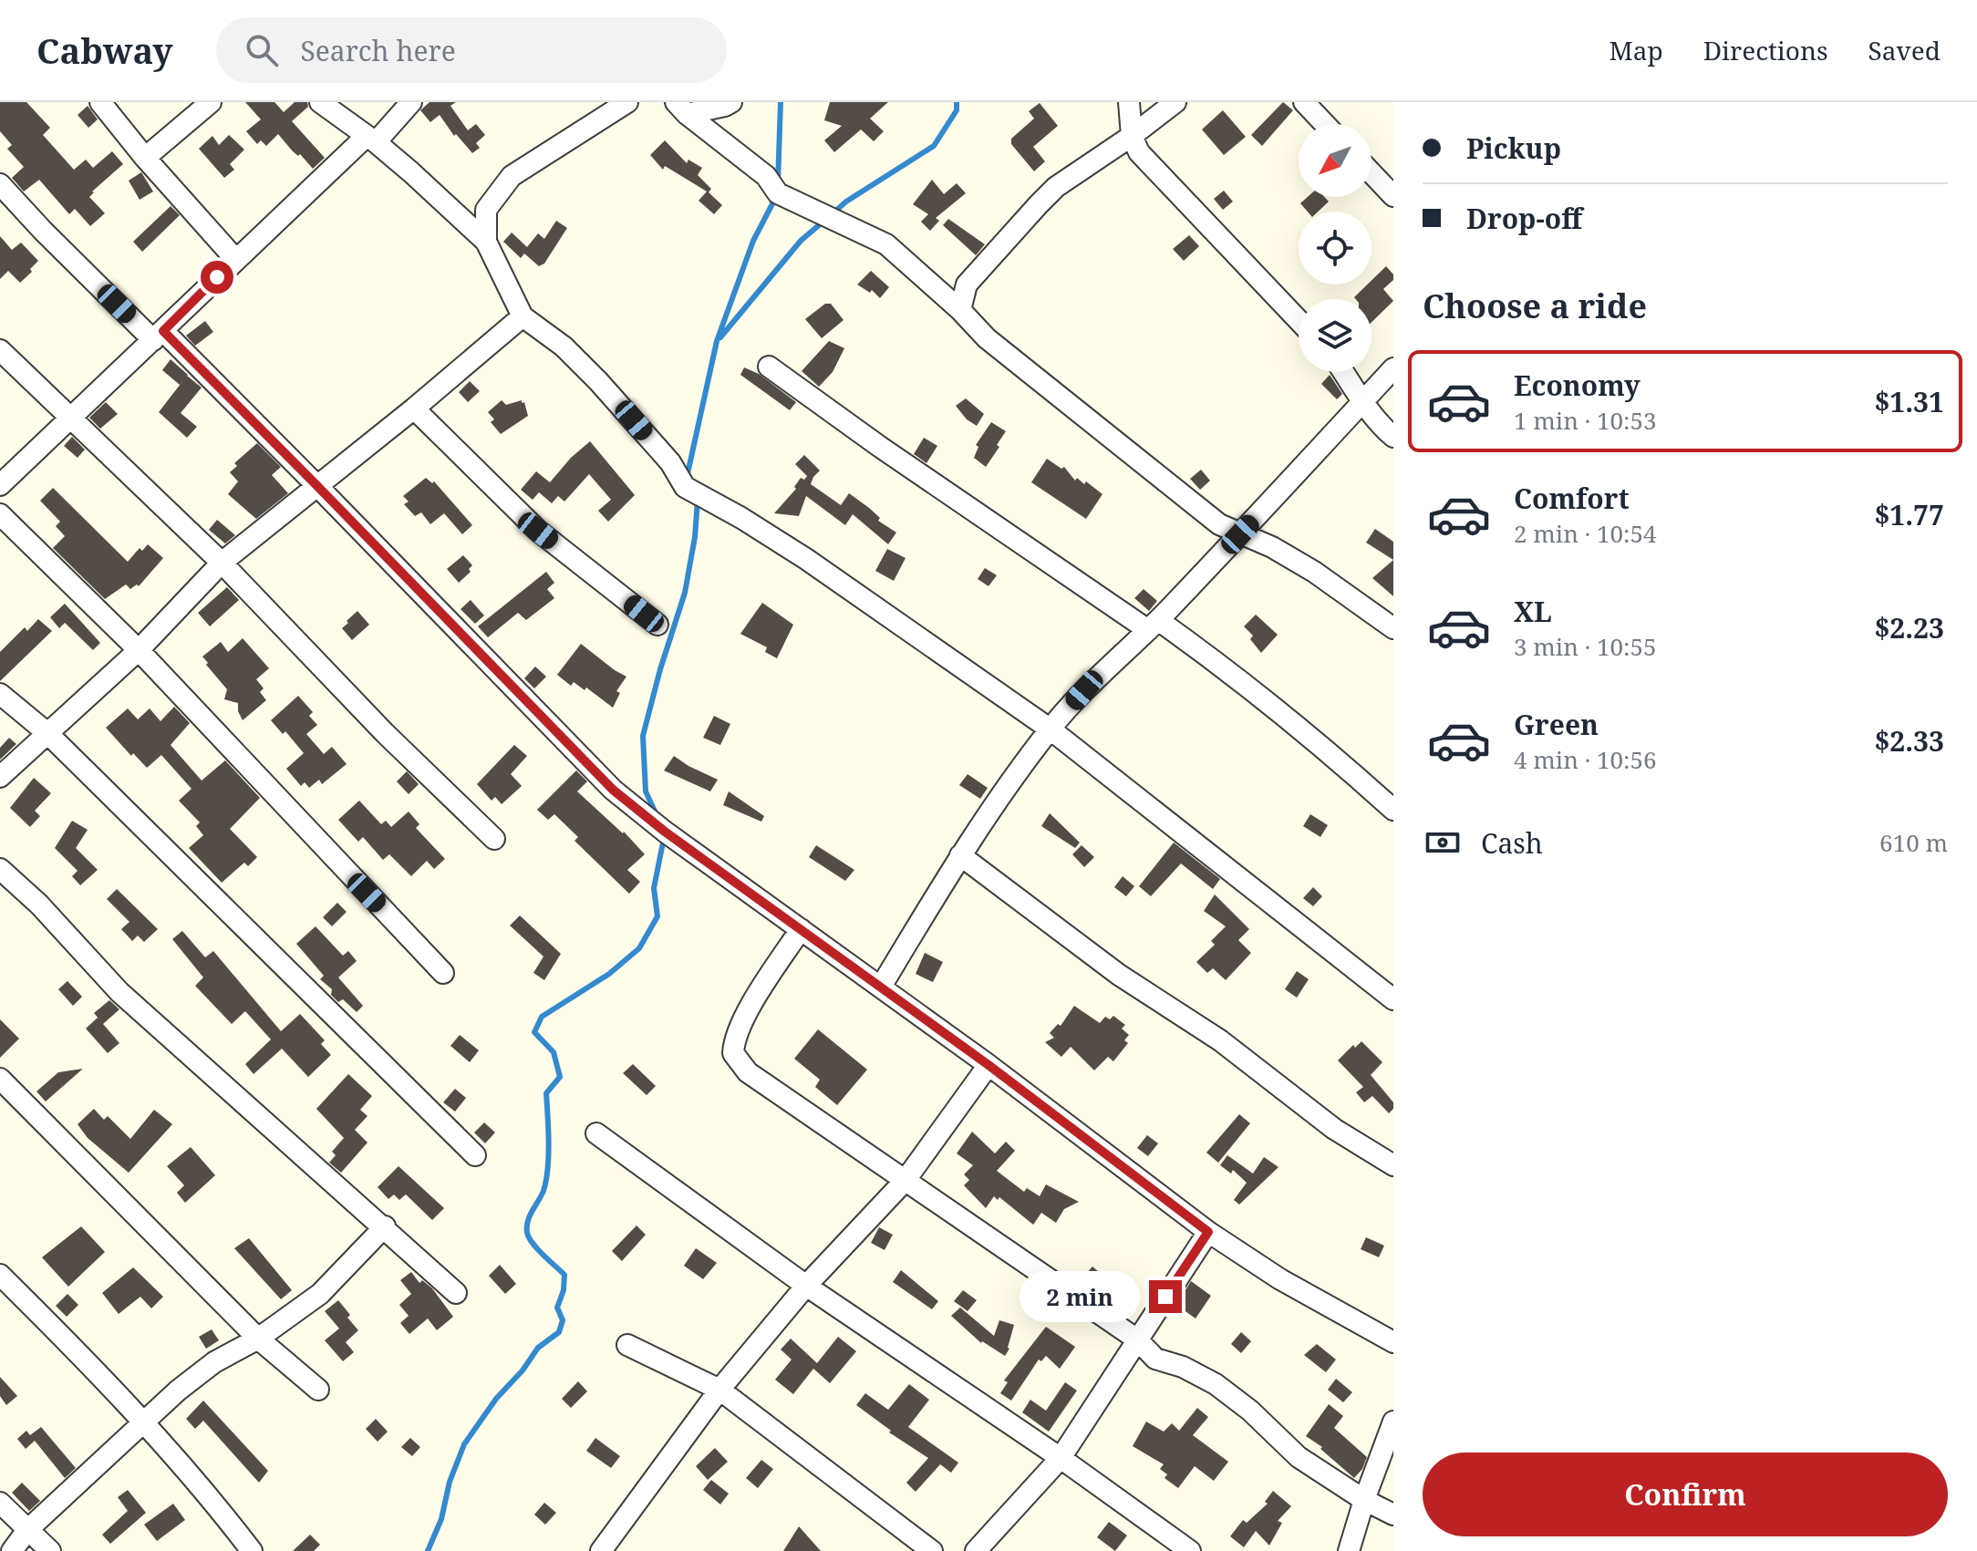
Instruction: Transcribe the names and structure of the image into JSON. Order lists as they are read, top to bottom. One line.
{"north":"bottom left","page":{"header":"Cabway","search":"Search here","nav":["Map","Directions","Saved"],"banner":["Pickup","Drop-off"],"heading":"Choose a ride","list":[{"name":"Economy","note":"1 min · 10:53","value":"$1.31"},{"name":"Comfort","note":"2 min · 10:54","value":"$1.77"},{"name":"XL","note":"3 min · 10:55","value":"$2.23"},{"name":"Green","note":"4 min · 10:56","value":"$2.33"}],"pay":["Cash","610 m"],"bubble":"2 min","buttons":"Confirm"}}
